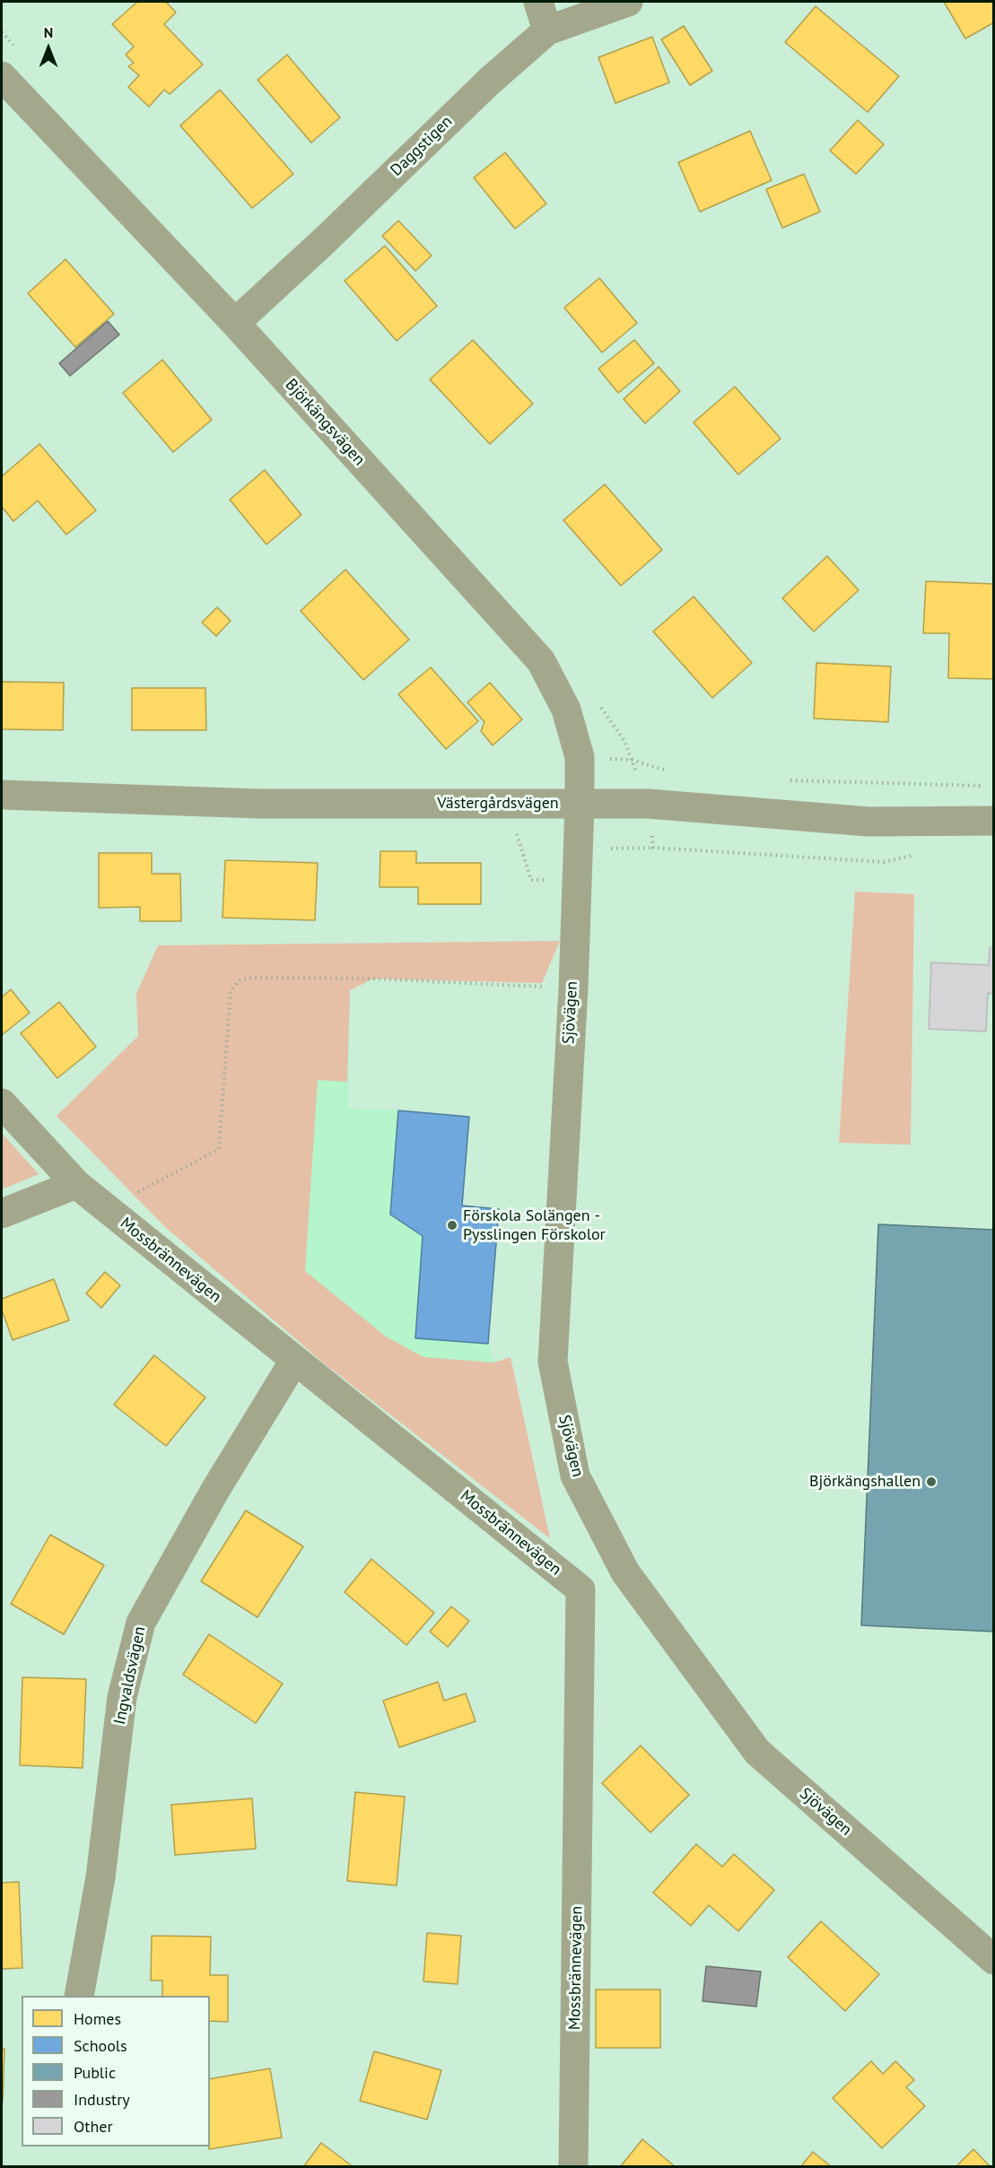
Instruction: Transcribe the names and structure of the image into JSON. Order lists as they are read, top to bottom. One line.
{"streets":{"street":["Daggstigen","Björkängsvägen","Västergårdsvägen","Sjövägen","Mossbrännevägen","Ingvaldsvägen"]},"crossings":[["Daggstigen","Björkängsvägen"],["Björkängsvägen","Västergårdsvägen"],["Björkängsvägen","Sjövägen"],["Västergårdsvägen","Sjövägen"],["Mossbrännevägen","Ingvaldsvägen"]],"places":["Förskola Solängen - Pysslingen Förskolor","Björkängshallen"],"legend":["Homes","Schools","Public","Industry","Other"],"north":"top"}
